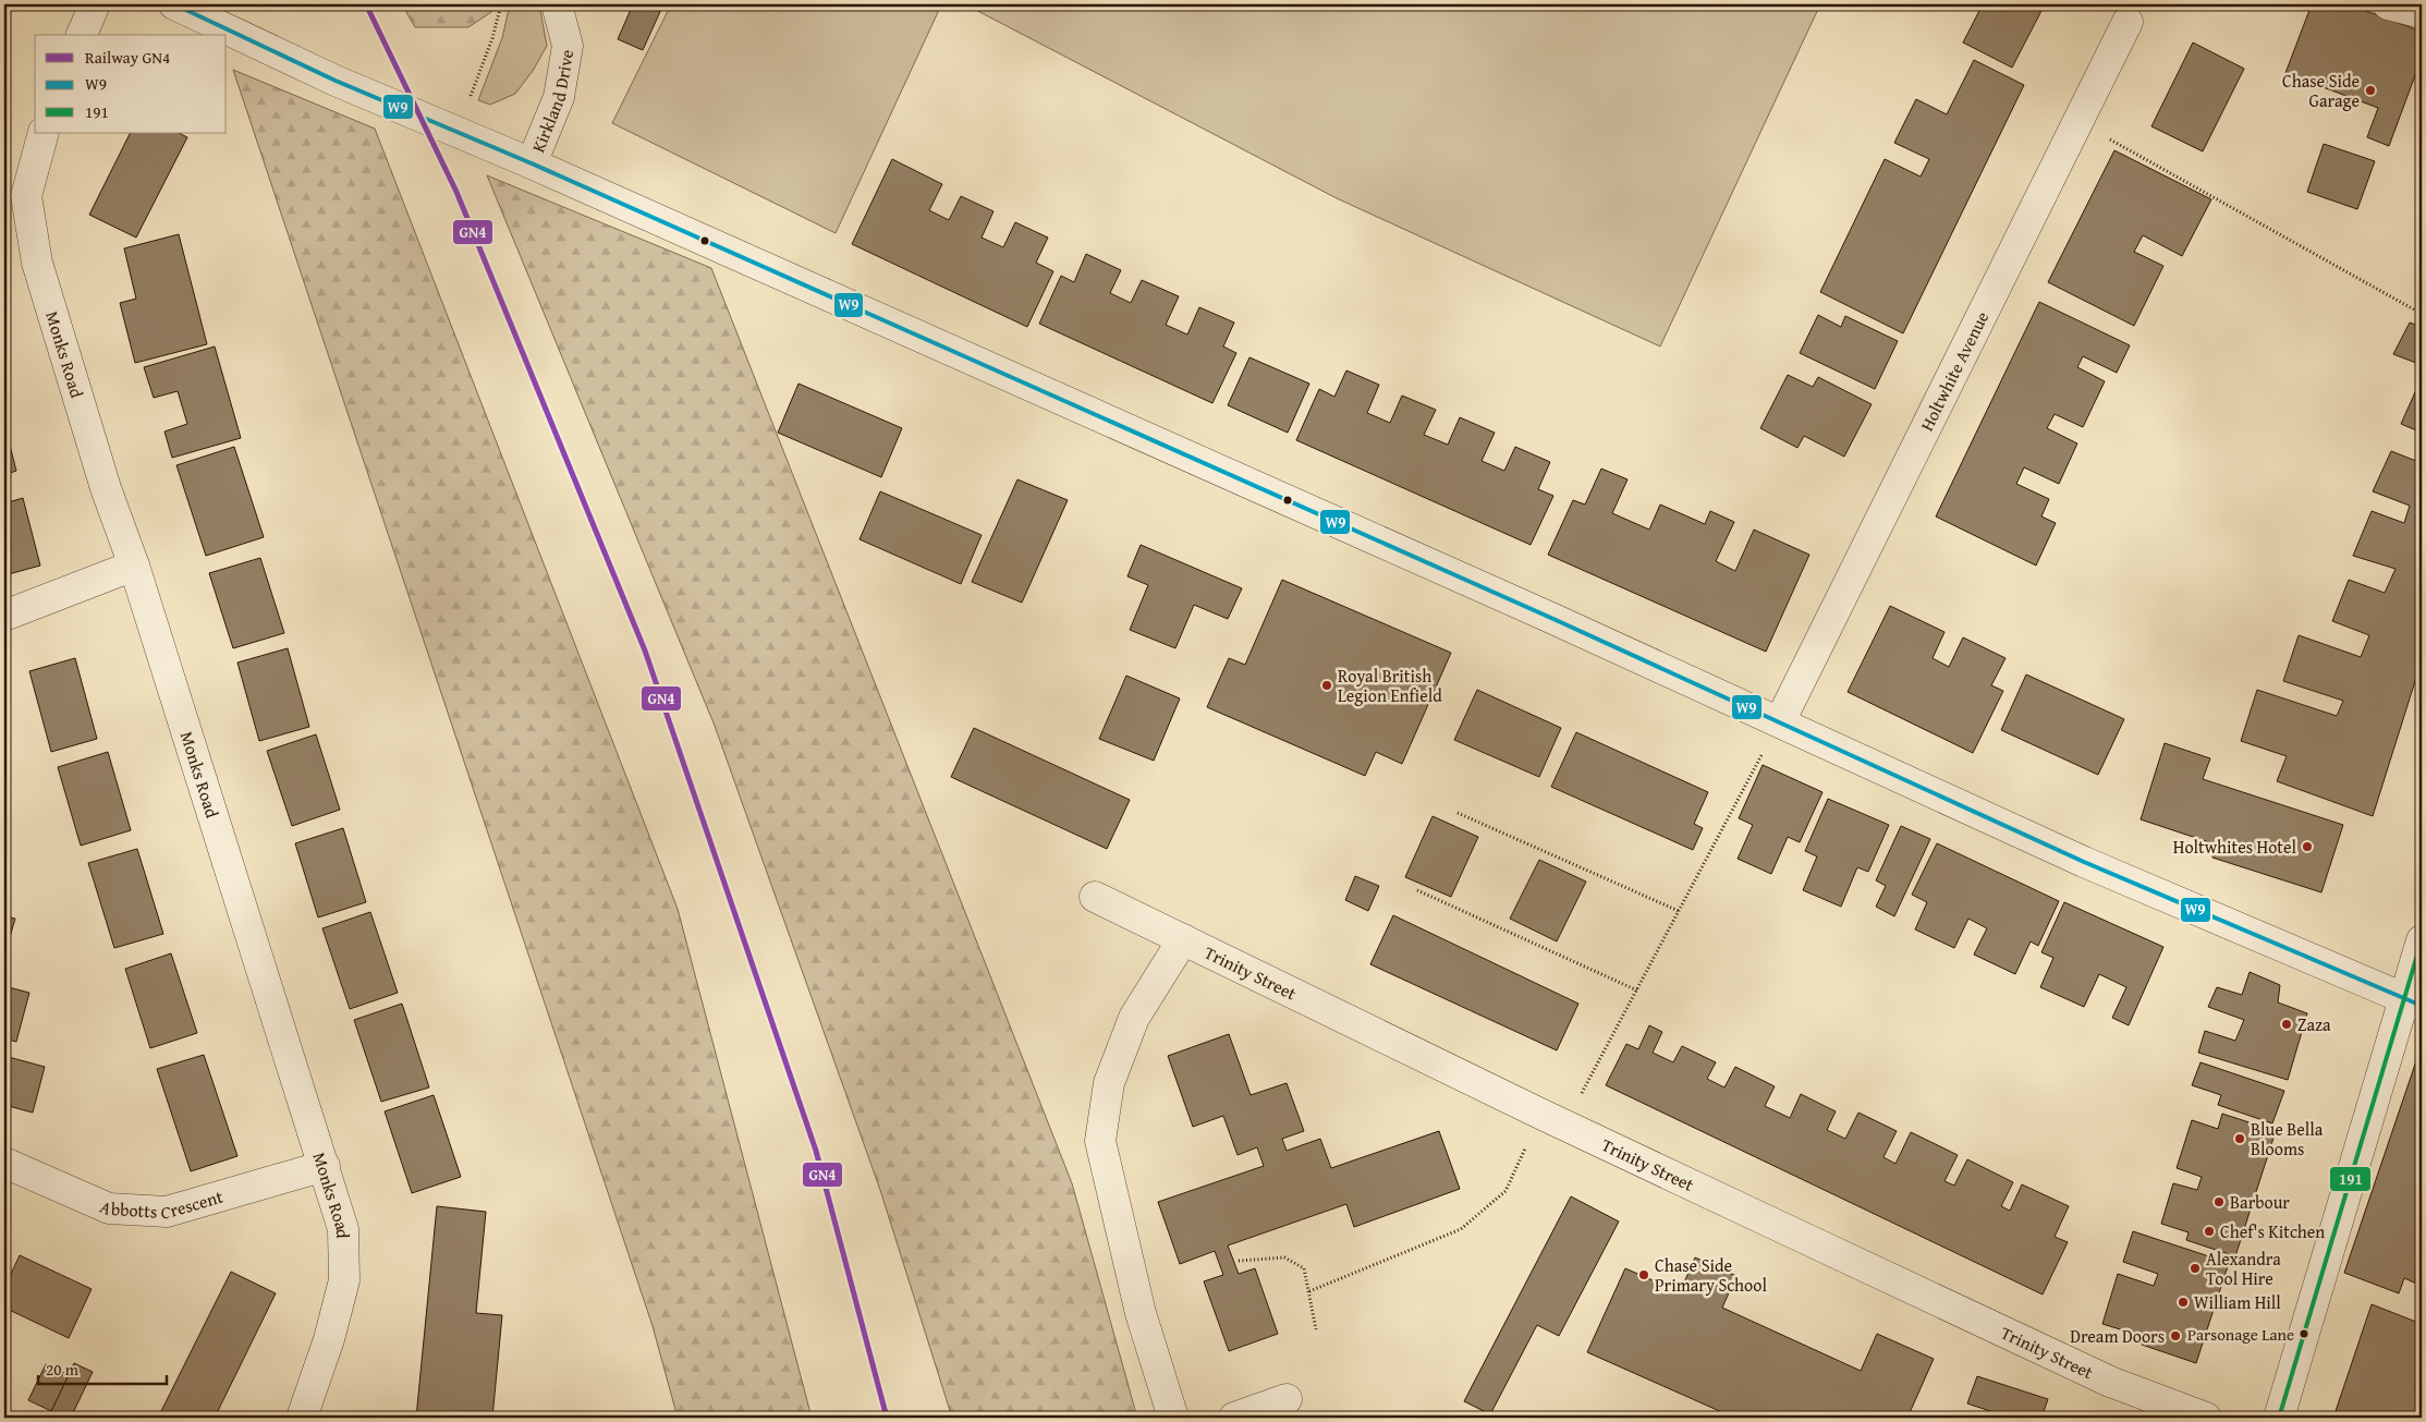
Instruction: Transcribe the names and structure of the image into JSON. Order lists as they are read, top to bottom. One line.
{"streets":{"street":["Kirkland Drive","Monks Road","Holtwhite Avenue","Trinity Street","Abbotts Crescent"]},"crossings":[["Monks Road","Abbotts Crescent"]],"places":["Chase Side Garage","Royal British Legion Enfield","Holtwhites Hotel","Zaza","Blue Bella Blooms","Barbour","Chef's Kitchen","Alexandra Tool Hire","Chase Side Primary School","William Hill","Parsonage Lane","Dream Doors"],"lines":["rail line GN4","transit line W9","transit line 191"],"legend":["Railway GN4","W9","191"],"scale_bar":"20 m"}
